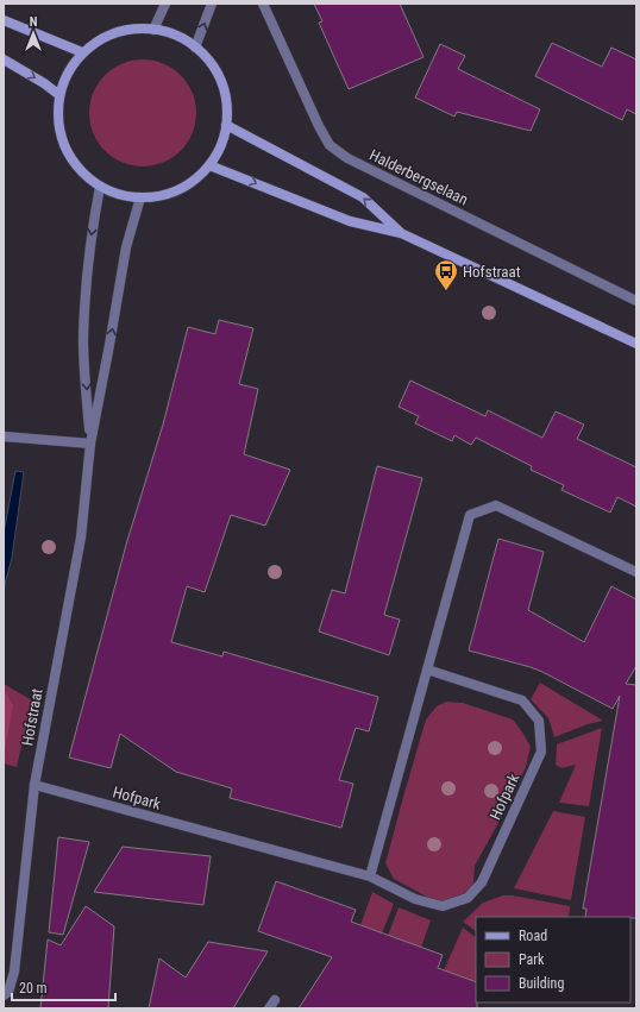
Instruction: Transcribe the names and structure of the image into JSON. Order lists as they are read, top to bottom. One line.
{"streets":{"street":["Halderbergselaan","Hofstraat","Hofpark"]},"crossings":[["Hofstraat","Hofpark"]],"places":{"bus stop":["Hofstraat"]},"legend":["Road","Park","Building"],"scale_bar":"20 m","north":"top"}
